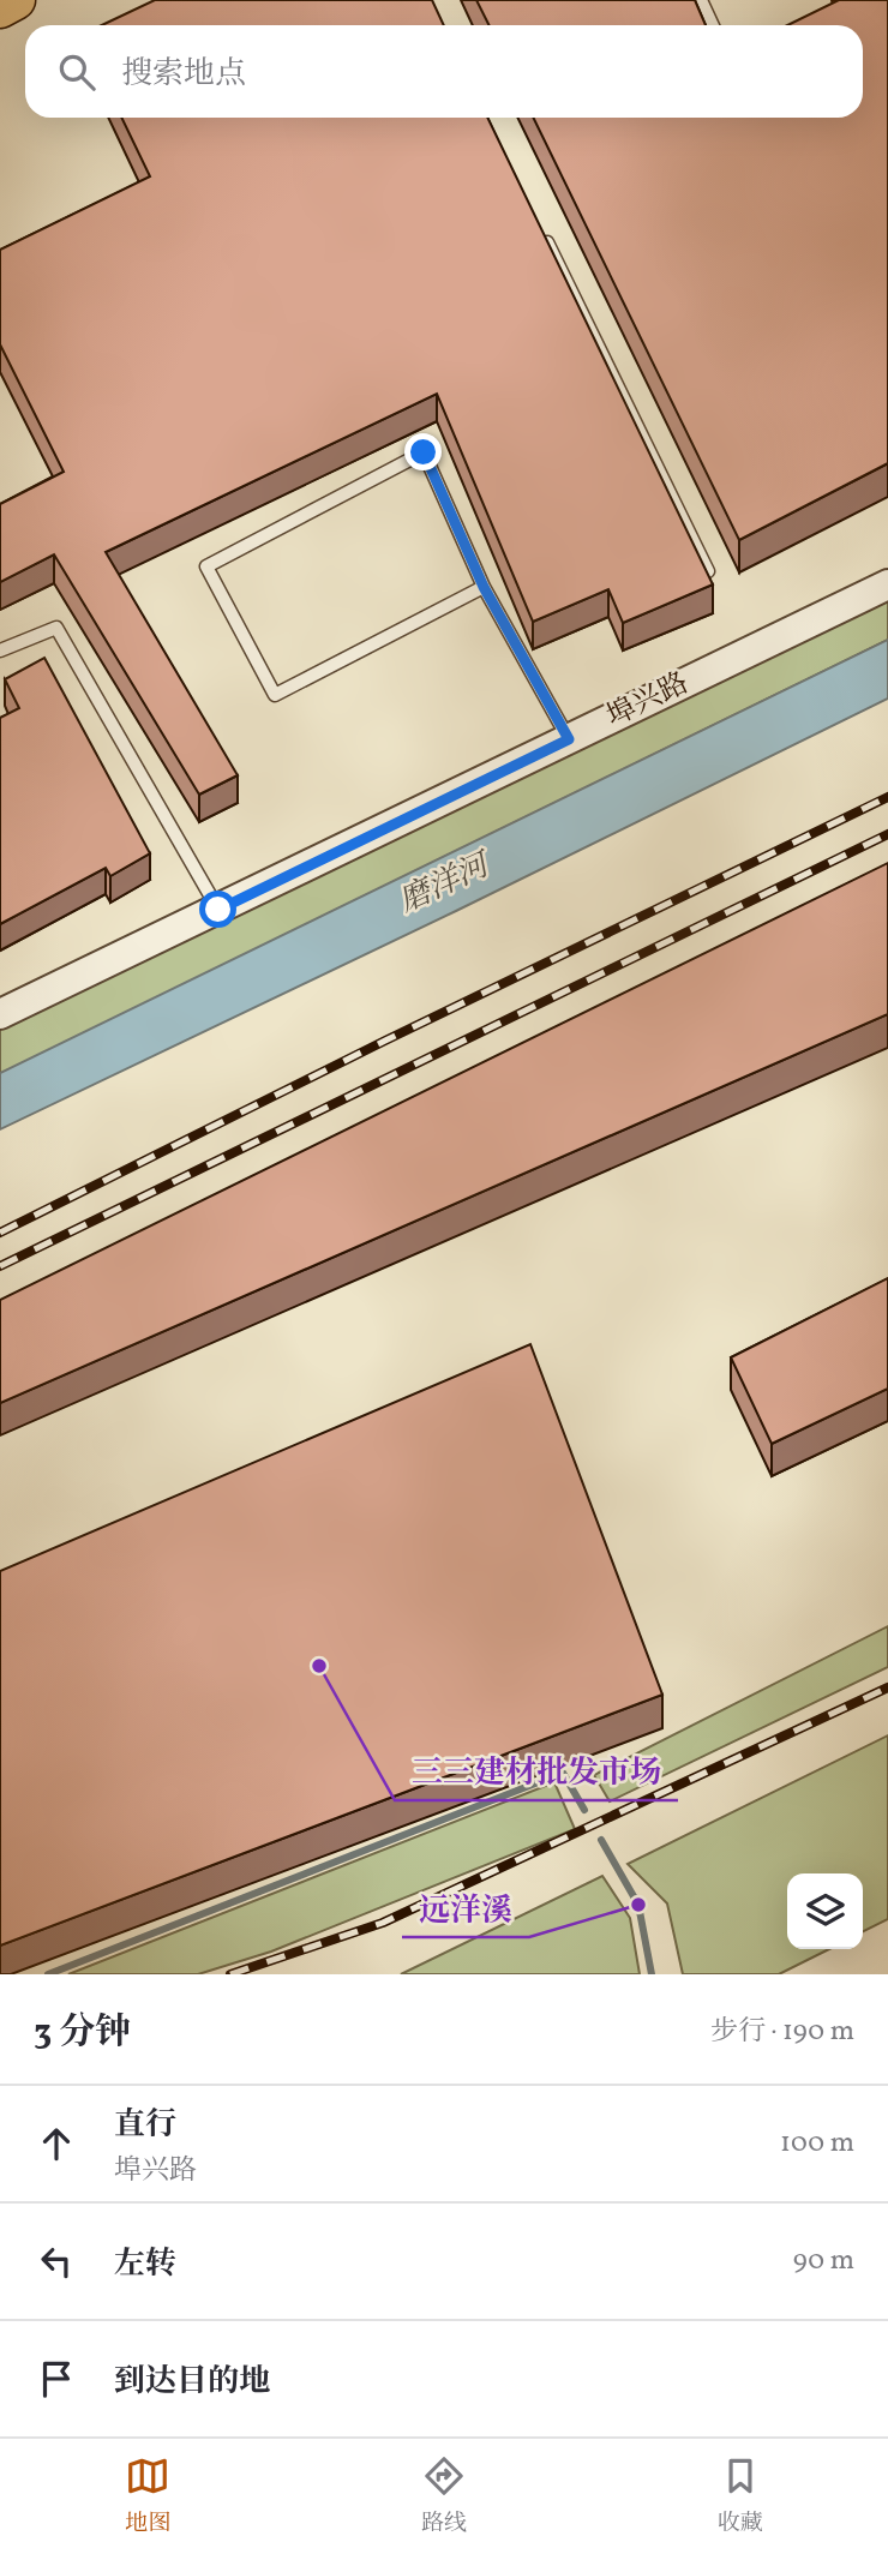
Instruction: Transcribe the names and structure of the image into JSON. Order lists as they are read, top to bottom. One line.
{"streets":{"street":["埠兴路"]},"water":["磨洋河"],"places":["三三建材批发市场","远洋溪"],"page":{"search":"搜索地点","heading":["3 分钟","步行 · 190 m"],"list":[["直行","埠兴路","100 m"],["左转","90 m"],"到达目的地"],"nav":["地图","路线","收藏"]}}
